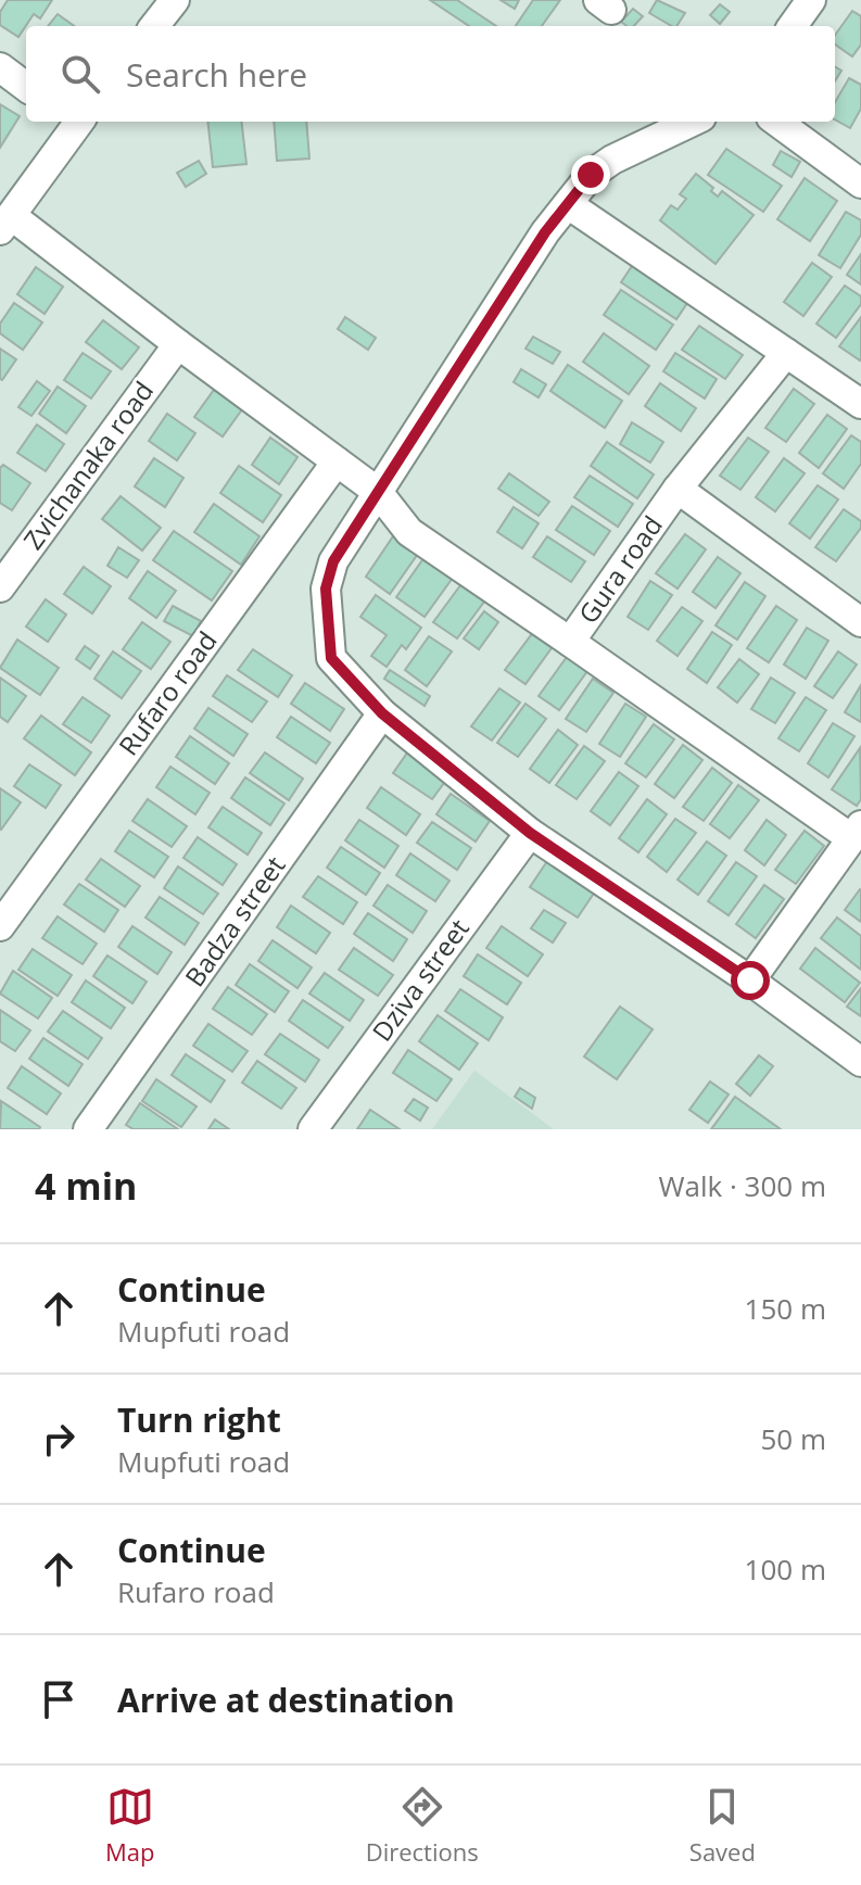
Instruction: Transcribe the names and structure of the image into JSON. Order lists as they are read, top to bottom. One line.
{"streets":{"street":["Zvichanaka road","Gura road","Rufaro road","Badza street","Dziva street"]},"page":{"search":"Search here","heading":["4 min","Walk · 300 m"],"list":[["Continue","Mupfuti road","150 m"],["Turn right","Mupfuti road","50 m"],["Continue","Rufaro road","100 m"],"Arrive at destination"],"nav":["Map","Directions","Saved"]}}
